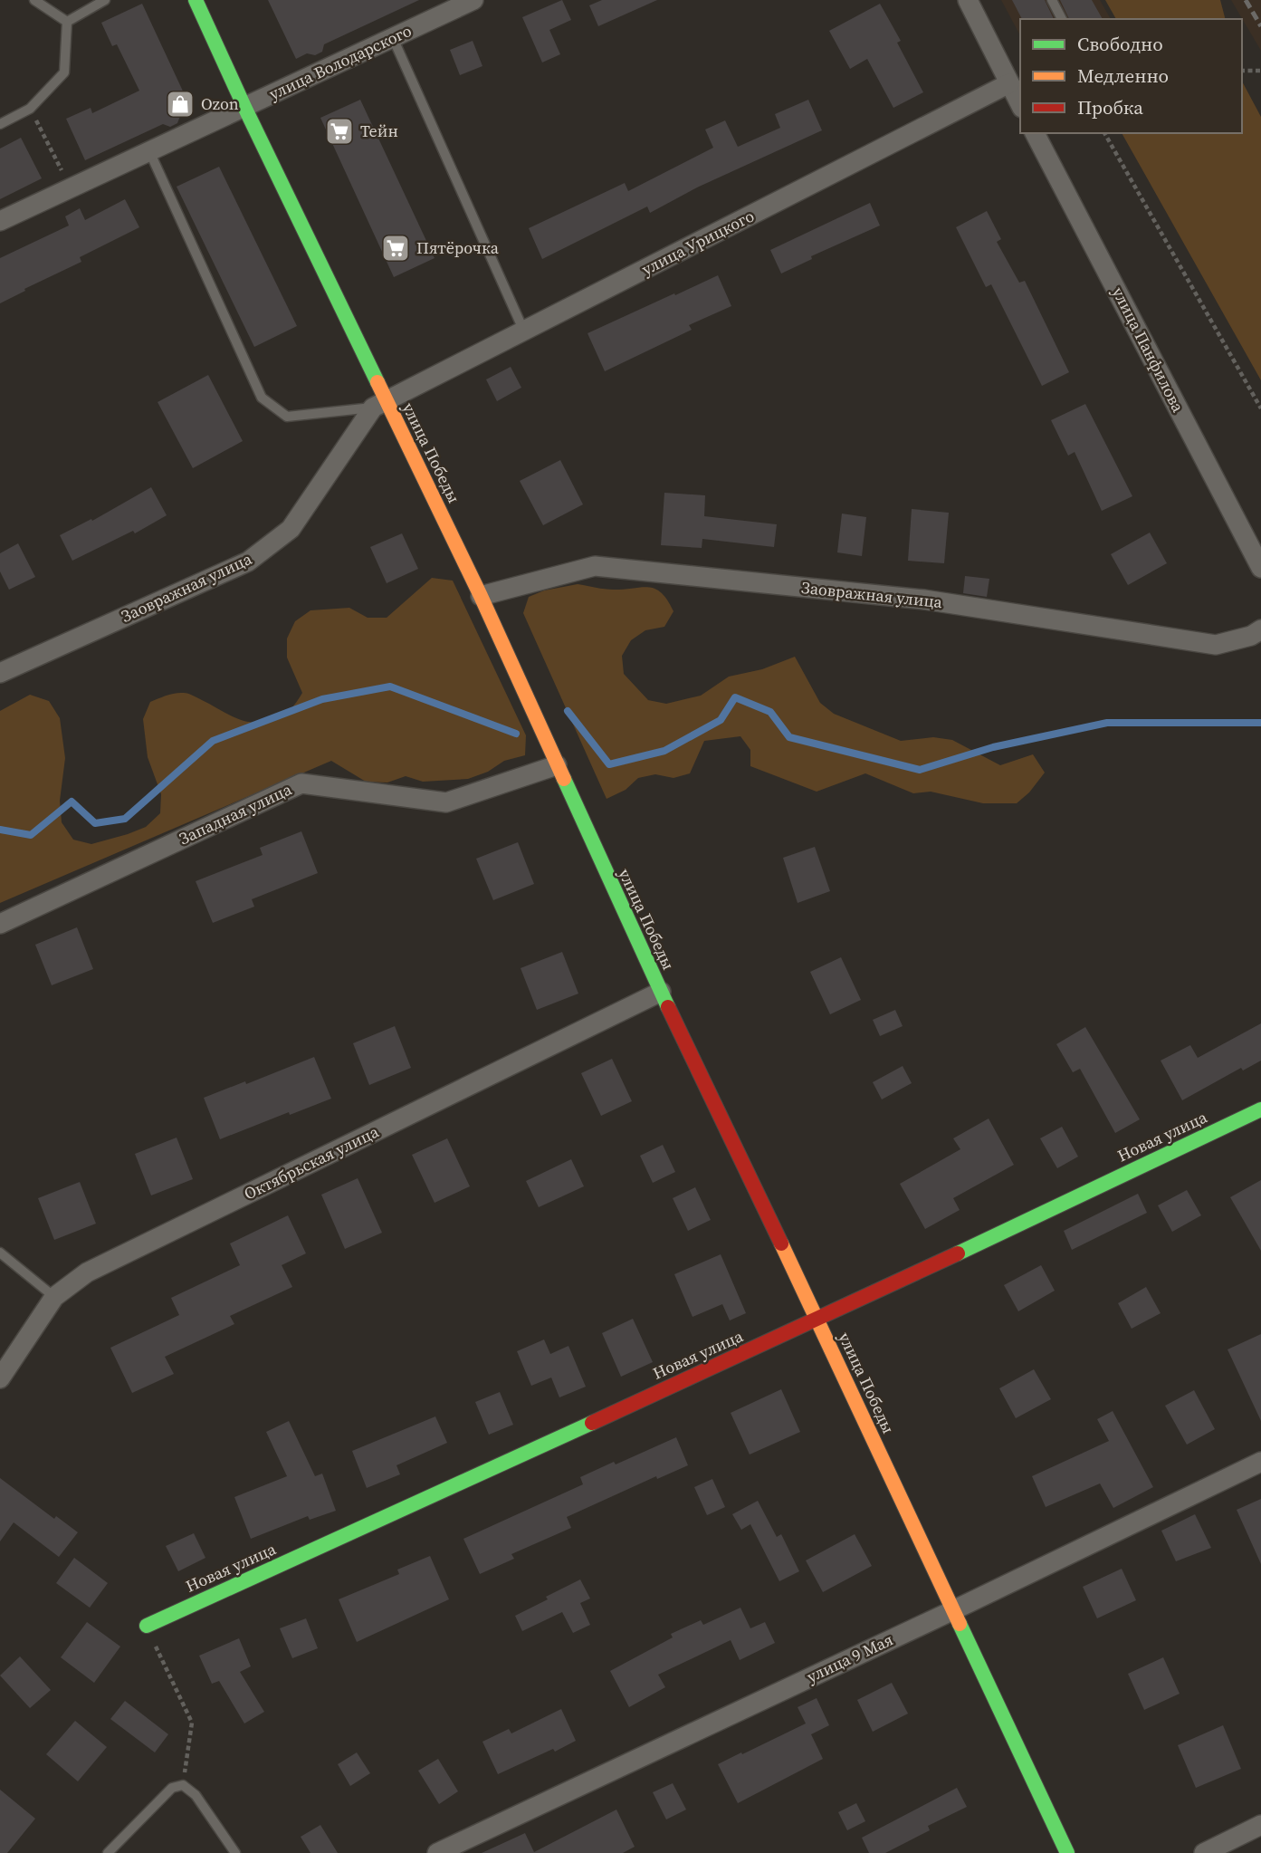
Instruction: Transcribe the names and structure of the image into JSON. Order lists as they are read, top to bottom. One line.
{"streets":{"street":["улица Володарского","улица Урицкого","улица Панфилова","улица Победы","Заовражная улица","Западная улица","Новая улица","Октябрьская улица","улица 9 Мая"]},"crossings":[["улица Володарского","улица Победы"],["улица Урицкого","улица Победы"],["улица Урицкого","Заовражная улица"],["улица Победы","Заовражная улица"],["улица Победы","Западная улица"],["улица Победы","Новая улица"],["улица Победы","Октябрьская улица"],["улица Победы","улица 9 Мая"]],"places":{"shop":["Ozon"],"supermarket":["Тейн","Пятёрочка"]},"legend":["Свободно","Медленно","Пробка"]}
